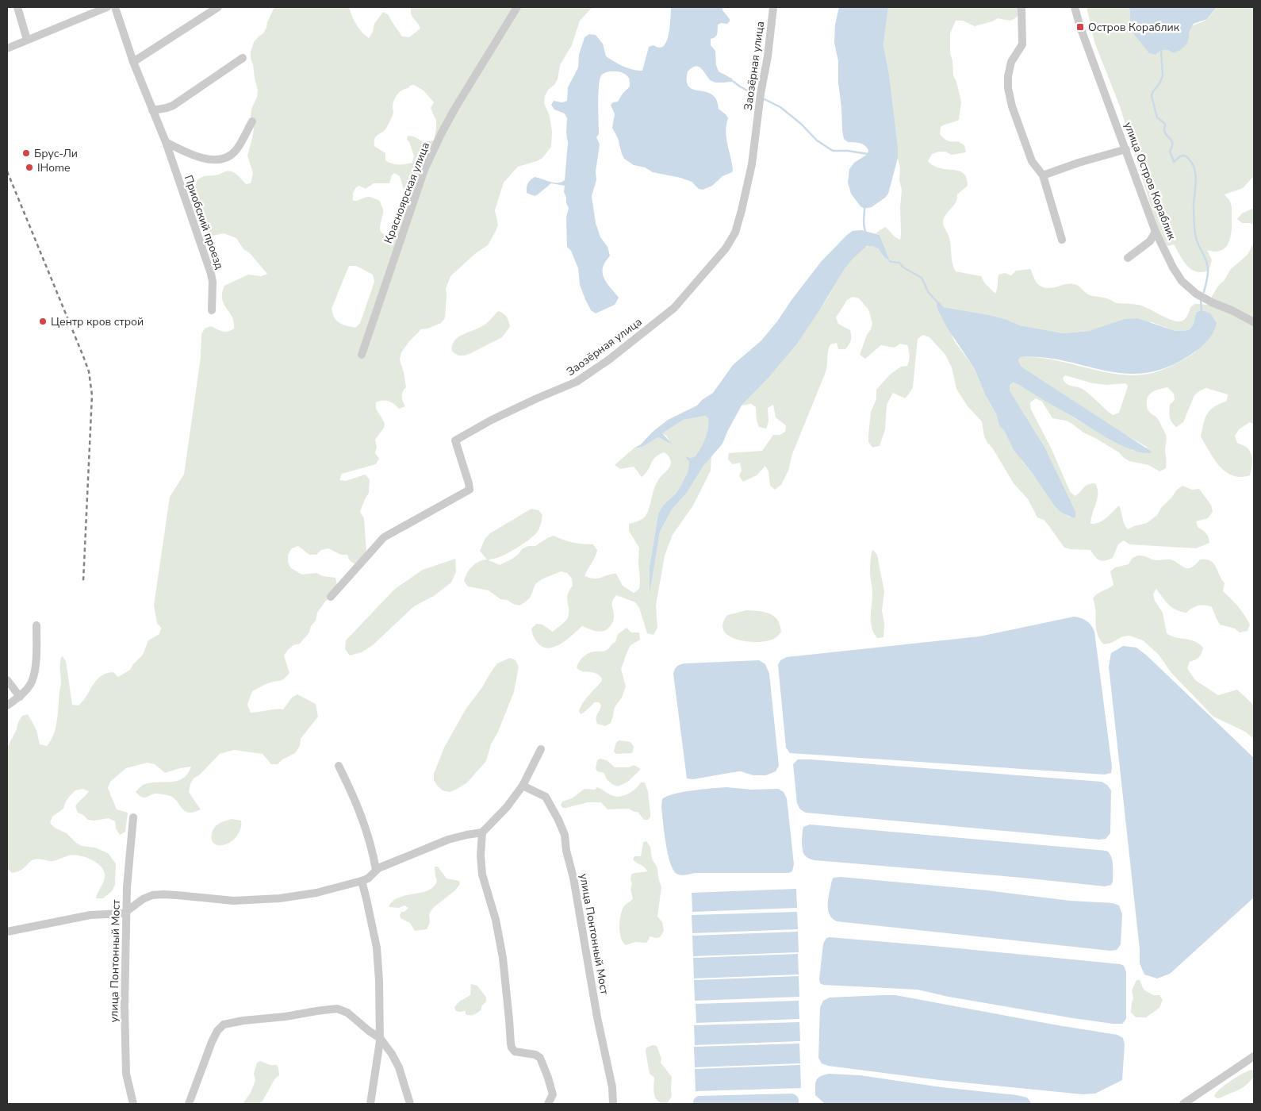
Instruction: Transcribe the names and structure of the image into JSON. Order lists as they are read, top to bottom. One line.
{"streets":{"street":["Заозёрная улица","улица Остров Кораблик","Красноярская улица","Приобский проезд","улица Понтонный Мост"]},"places":{"transit":["Остров Кораблик"],"other":["Брус-Ли","IHome","Центр кров строй"]}}
